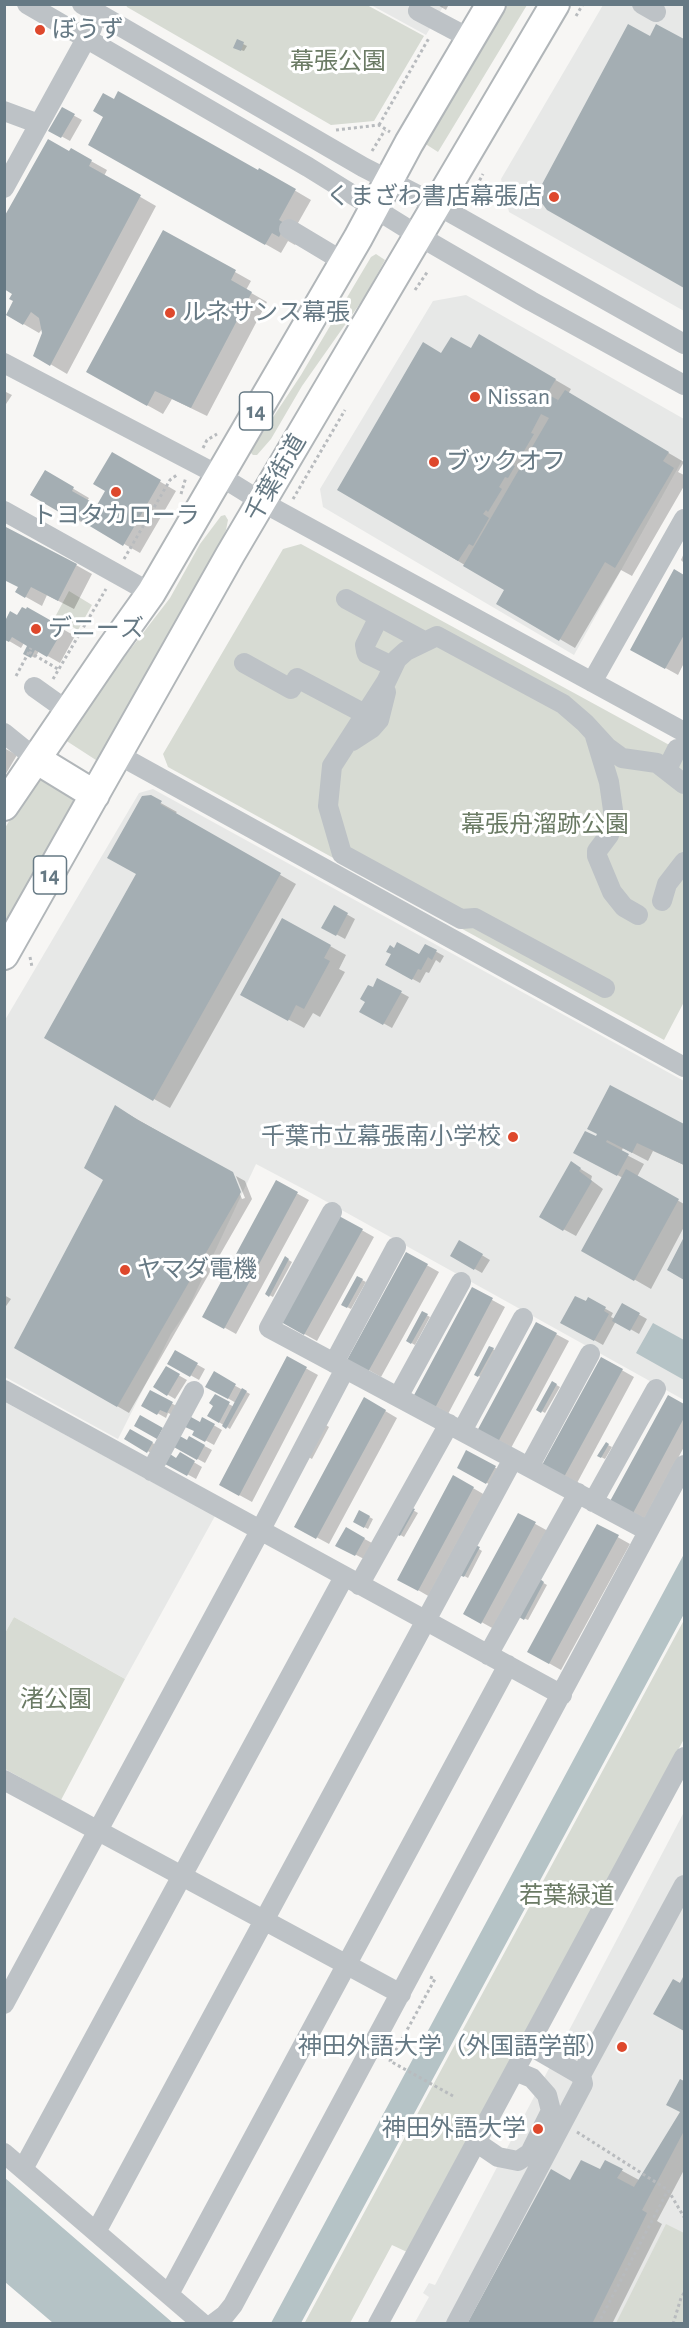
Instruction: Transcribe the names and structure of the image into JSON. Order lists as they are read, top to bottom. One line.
{"streets":{"highway":["14","千葉街道"]},"parks":["幕張公園","幕張舟溜跡公園","渚公園","若葉緑道"],"places":["ぼうず","くまざわ書店幕張店","ルネサンス幕張","Nissan","ブックオフ","トヨタカローラ","デニーズ","千葉市立幕張南小学校","ヤマダ電機","神田外語大学（外国語学部）","神田外語大学"]}
